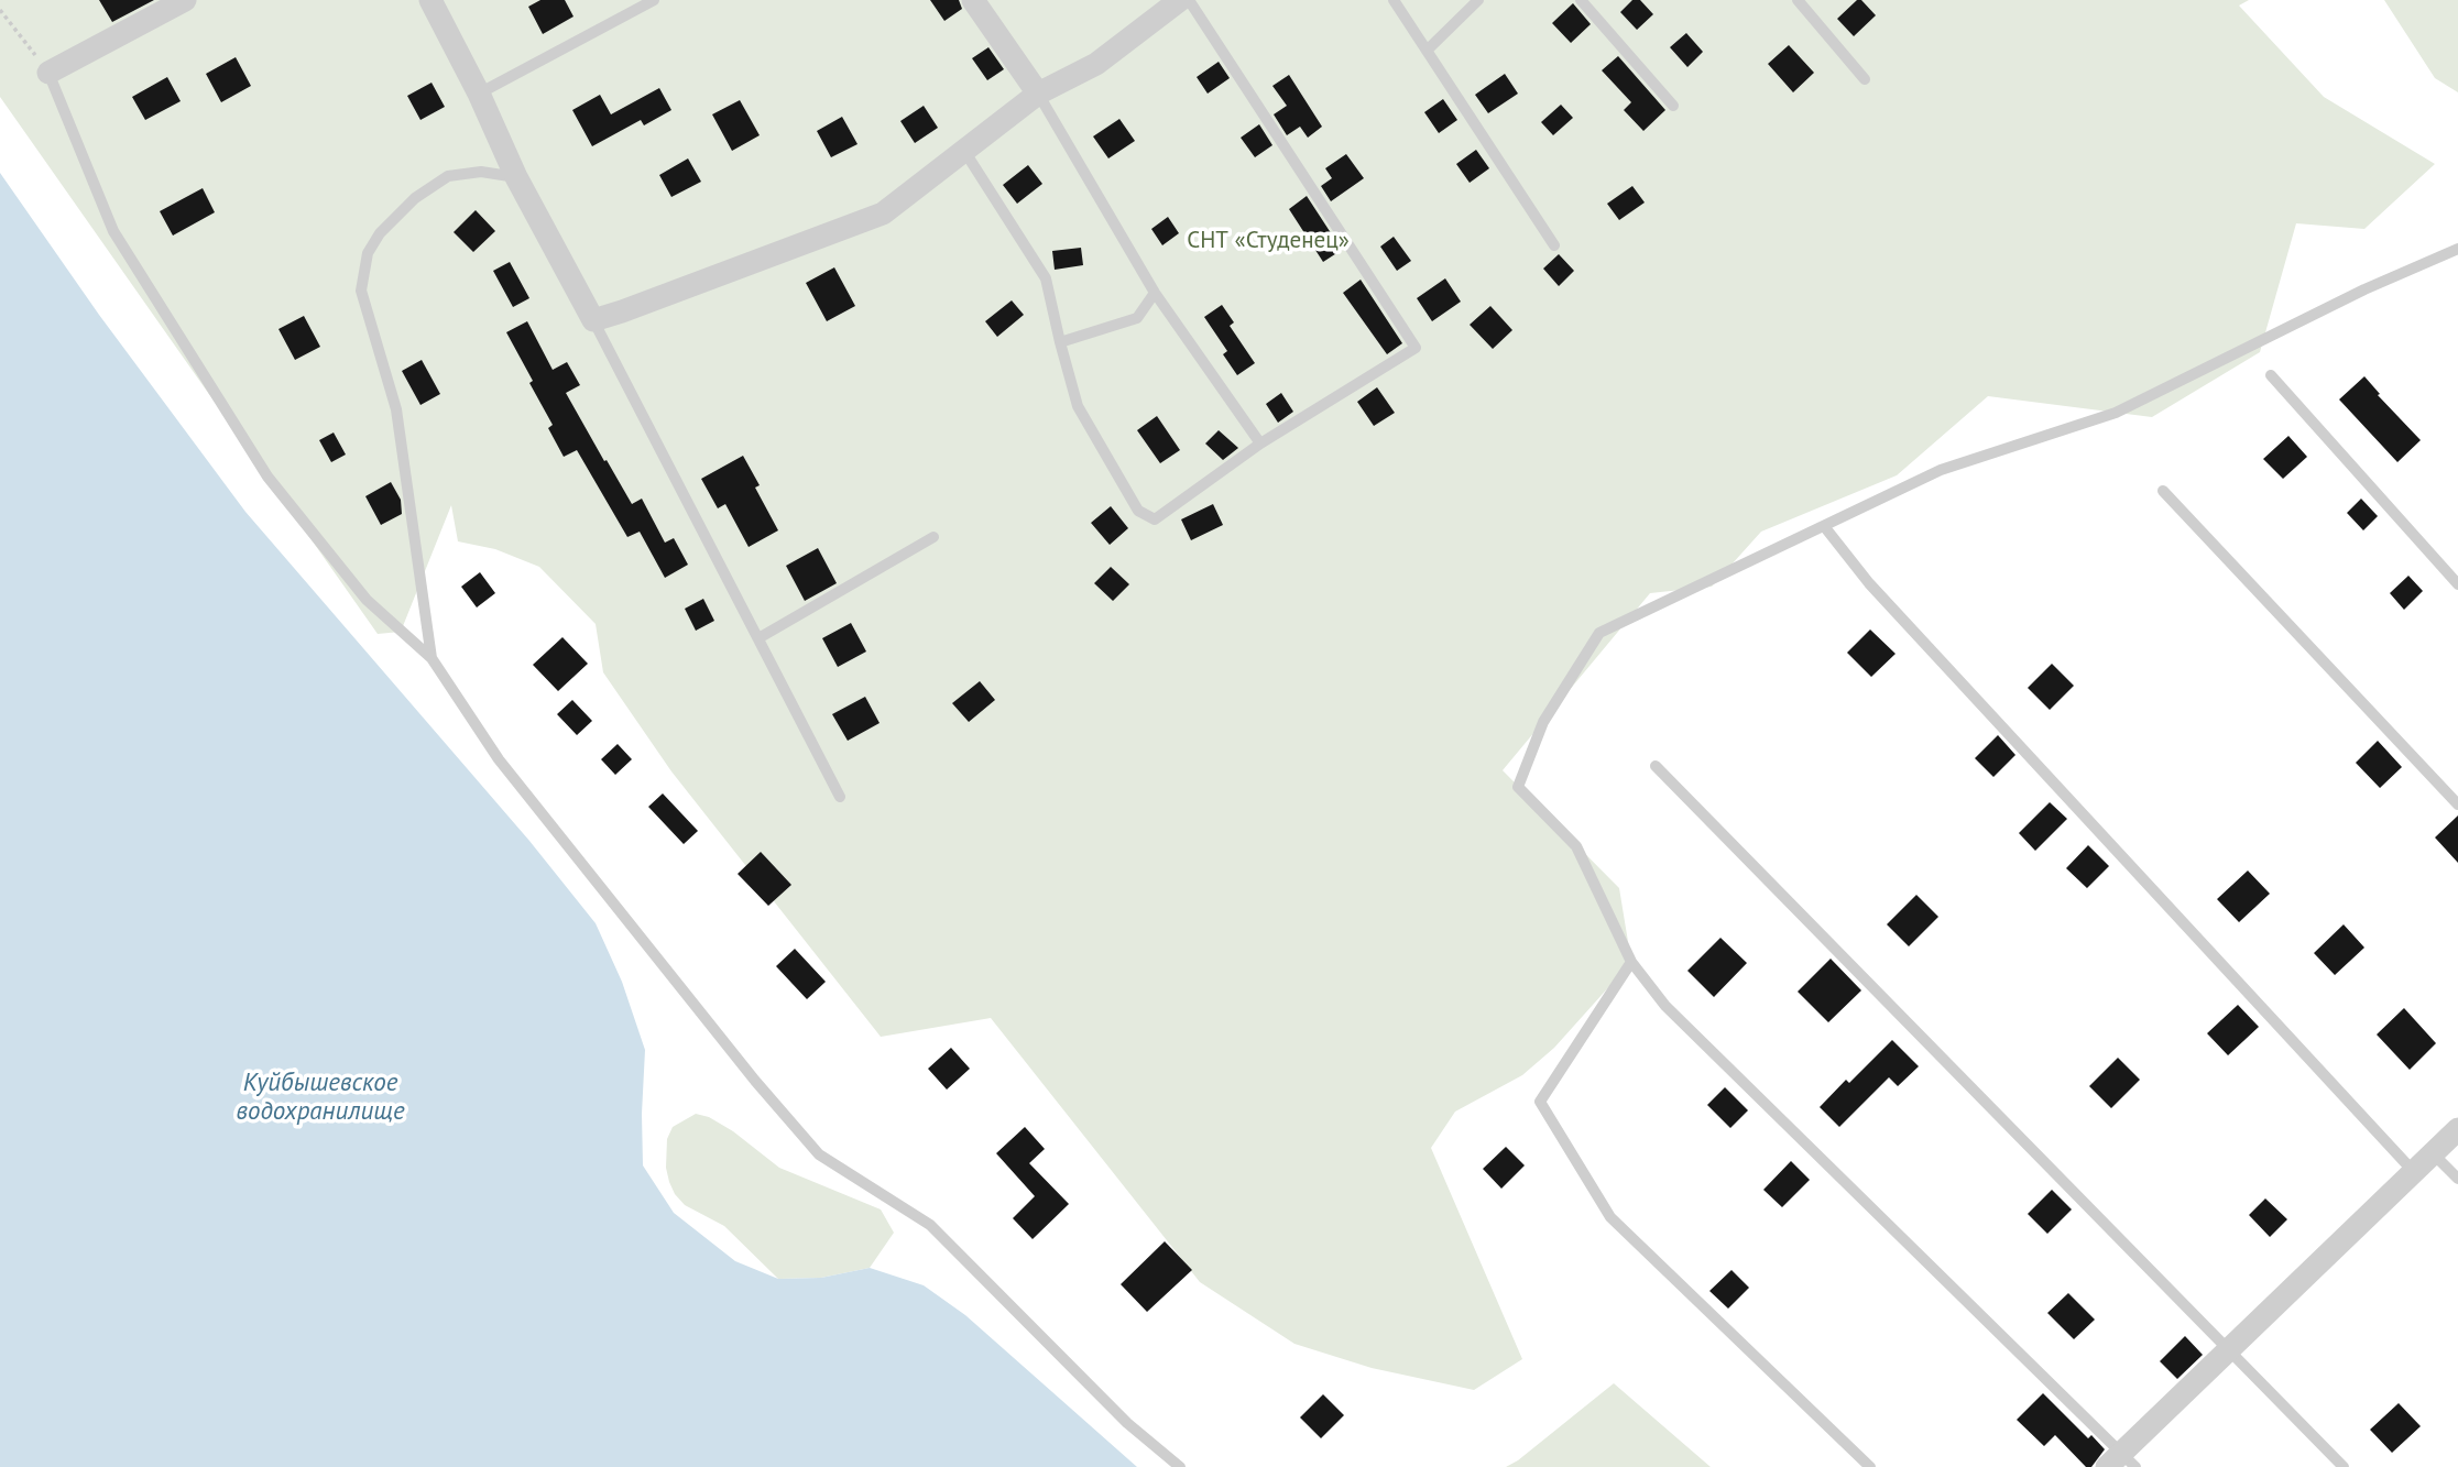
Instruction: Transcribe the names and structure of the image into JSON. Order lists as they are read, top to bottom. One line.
{"water":["Куйбышевское водохранилище"],"parks":["СНТ «Студенец»"]}
